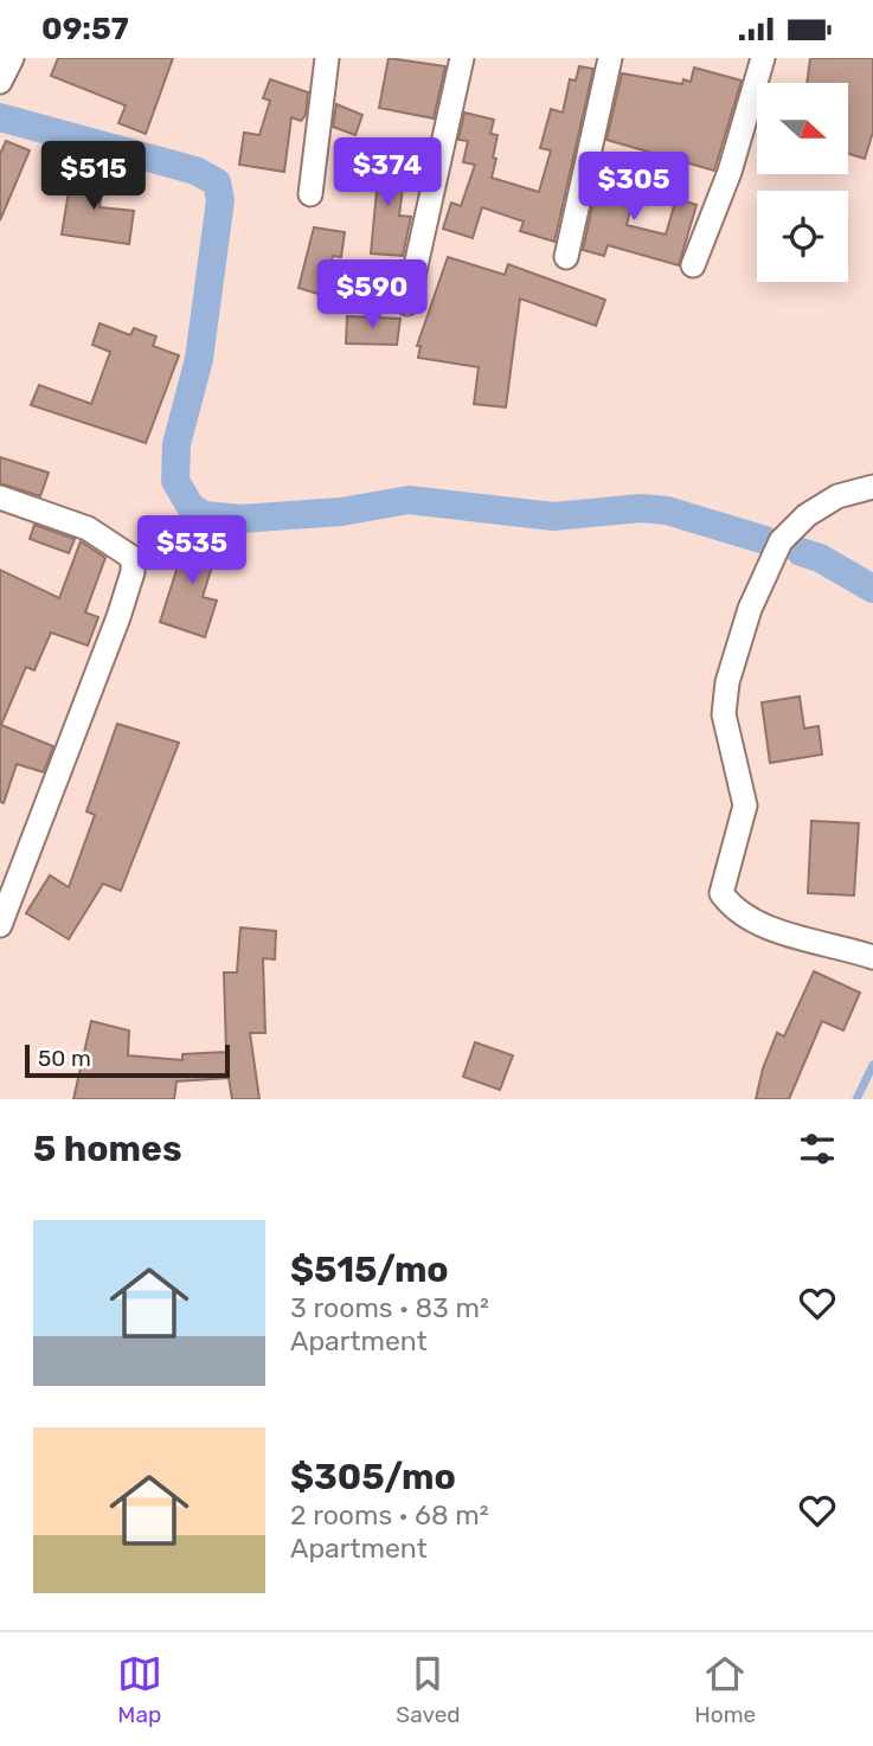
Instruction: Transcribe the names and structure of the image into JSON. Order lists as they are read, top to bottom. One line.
{"scale_bar":"50 m","north":"right","page":{"status":"09:57","price":["$374","$515","$305","$590","$535"],"scale":"50 m","heading":"5 homes","list":[{"name":"$515/mo","note":"3 rooms · 83 m² · Apartment"},{"name":"$305/mo","note":"2 rooms · 68 m² · Apartment"}],"tabs":["Map","Saved","Home"]}}
